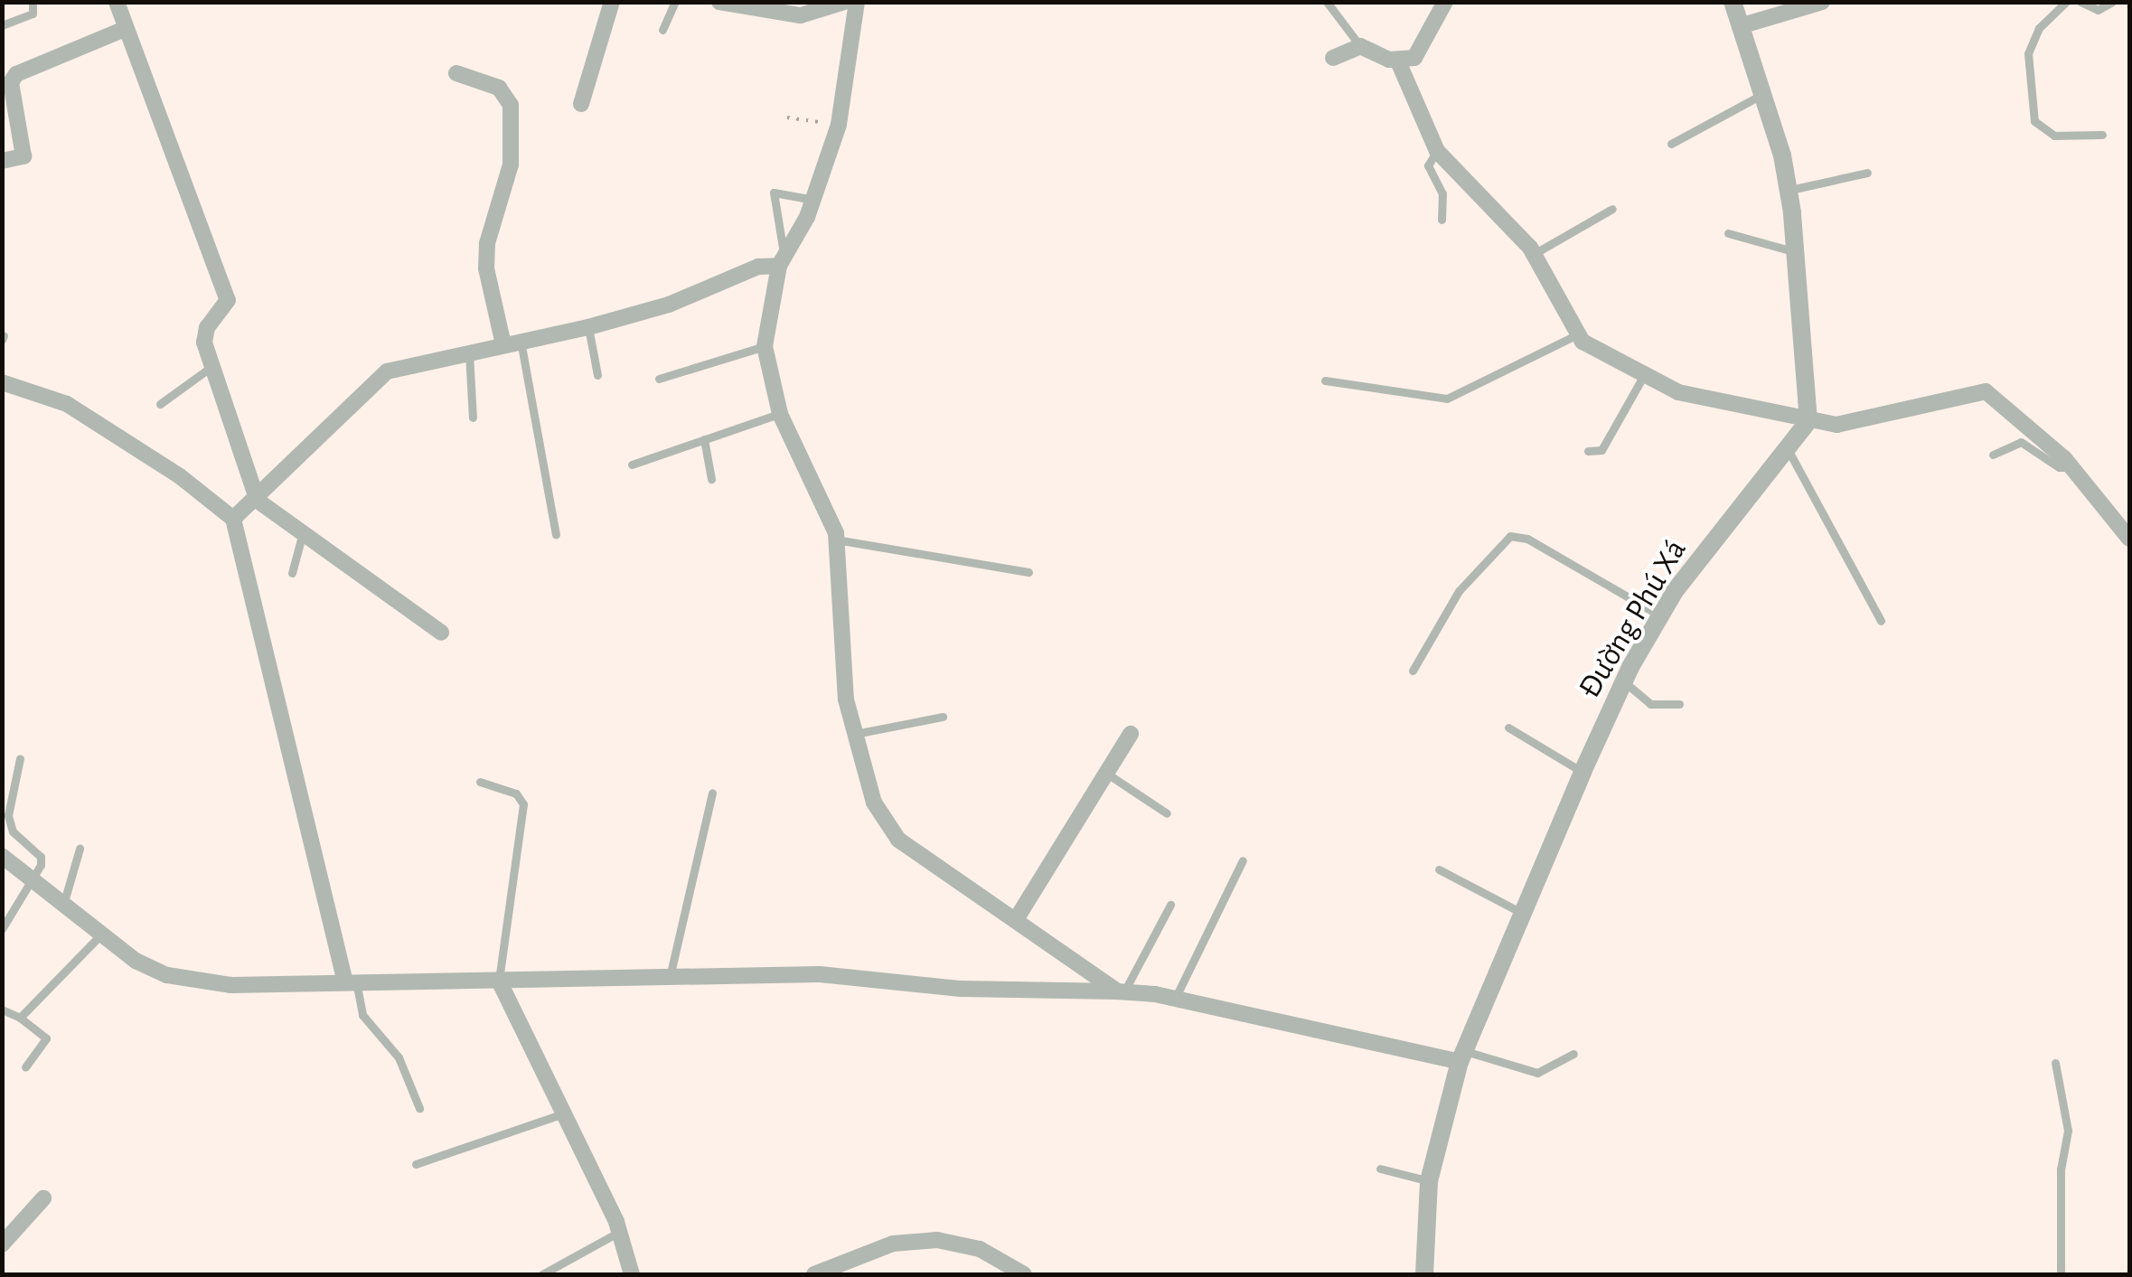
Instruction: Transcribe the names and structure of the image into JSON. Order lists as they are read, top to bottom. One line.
{"streets":{"street":["Đường Phú Xá"]}}
